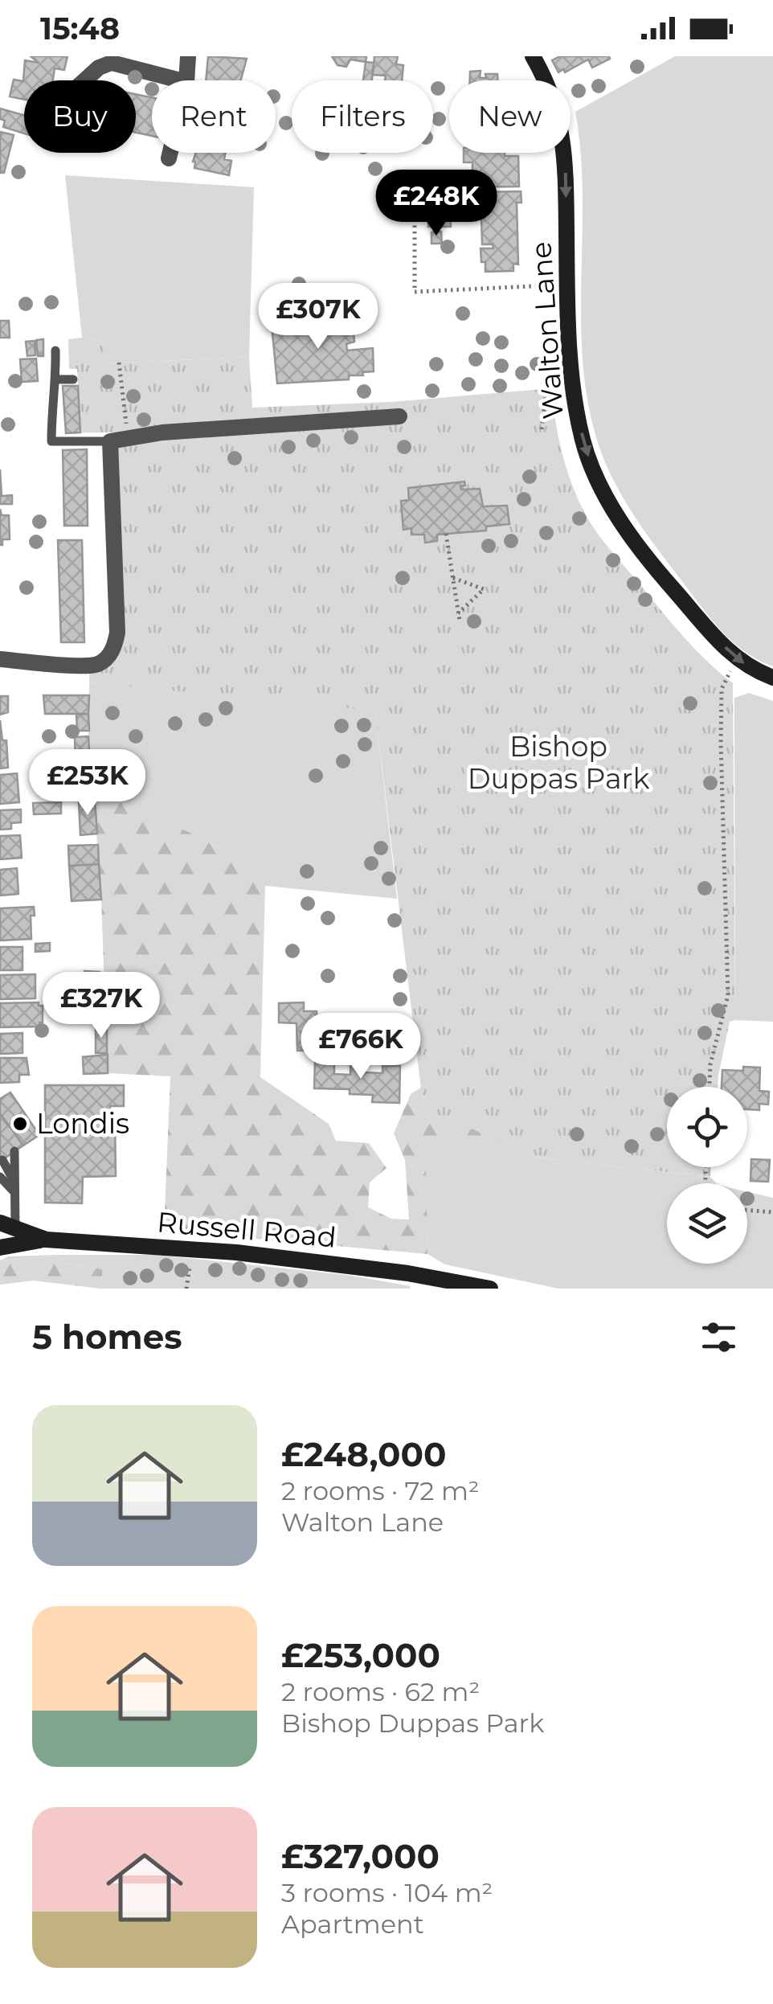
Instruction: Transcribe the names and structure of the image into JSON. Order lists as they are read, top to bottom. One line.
{"streets":{"main road":["Walton Lane","Russell Road"]},"one_way":["Walton Lane"],"parks":["Bishop Duppas Park"],"places":["Londis"],"page":{"status":"15:48","chip":["Buy","Rent","Filters","New"],"price":["£248K","£307K","£253K","£327K","£766K"],"heading":"5 homes","list":[{"name":"£248,000","note":"2 rooms · 72 m² · Walton Lane"},{"name":"£253,000","note":"2 rooms · 62 m² · Bishop Duppas Park"},{"name":"£327,000","note":"3 rooms · 104 m² · Apartment"}]}}
